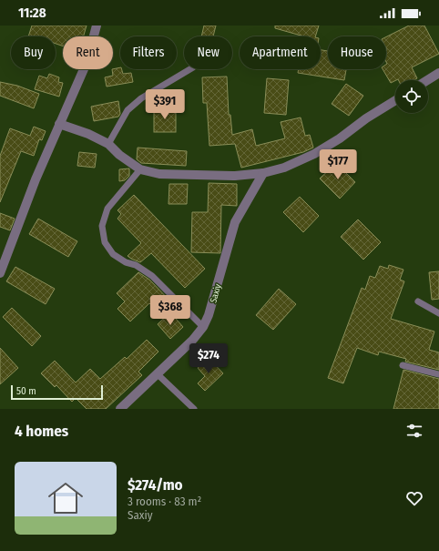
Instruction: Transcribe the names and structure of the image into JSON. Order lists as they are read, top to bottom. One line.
{"streets":{"street":["Saxiy"]},"scale_bar":"50 m","page":{"status":"11:28","chip":["Buy","Rent","Filters","New","Apartment","House"],"price":["$391","$177","$368","$274"],"scale":"50 m","heading":"4 homes","list":[{"name":"$274/mo","note":"3 rooms · 83 m² · Saxiy"}]}}
